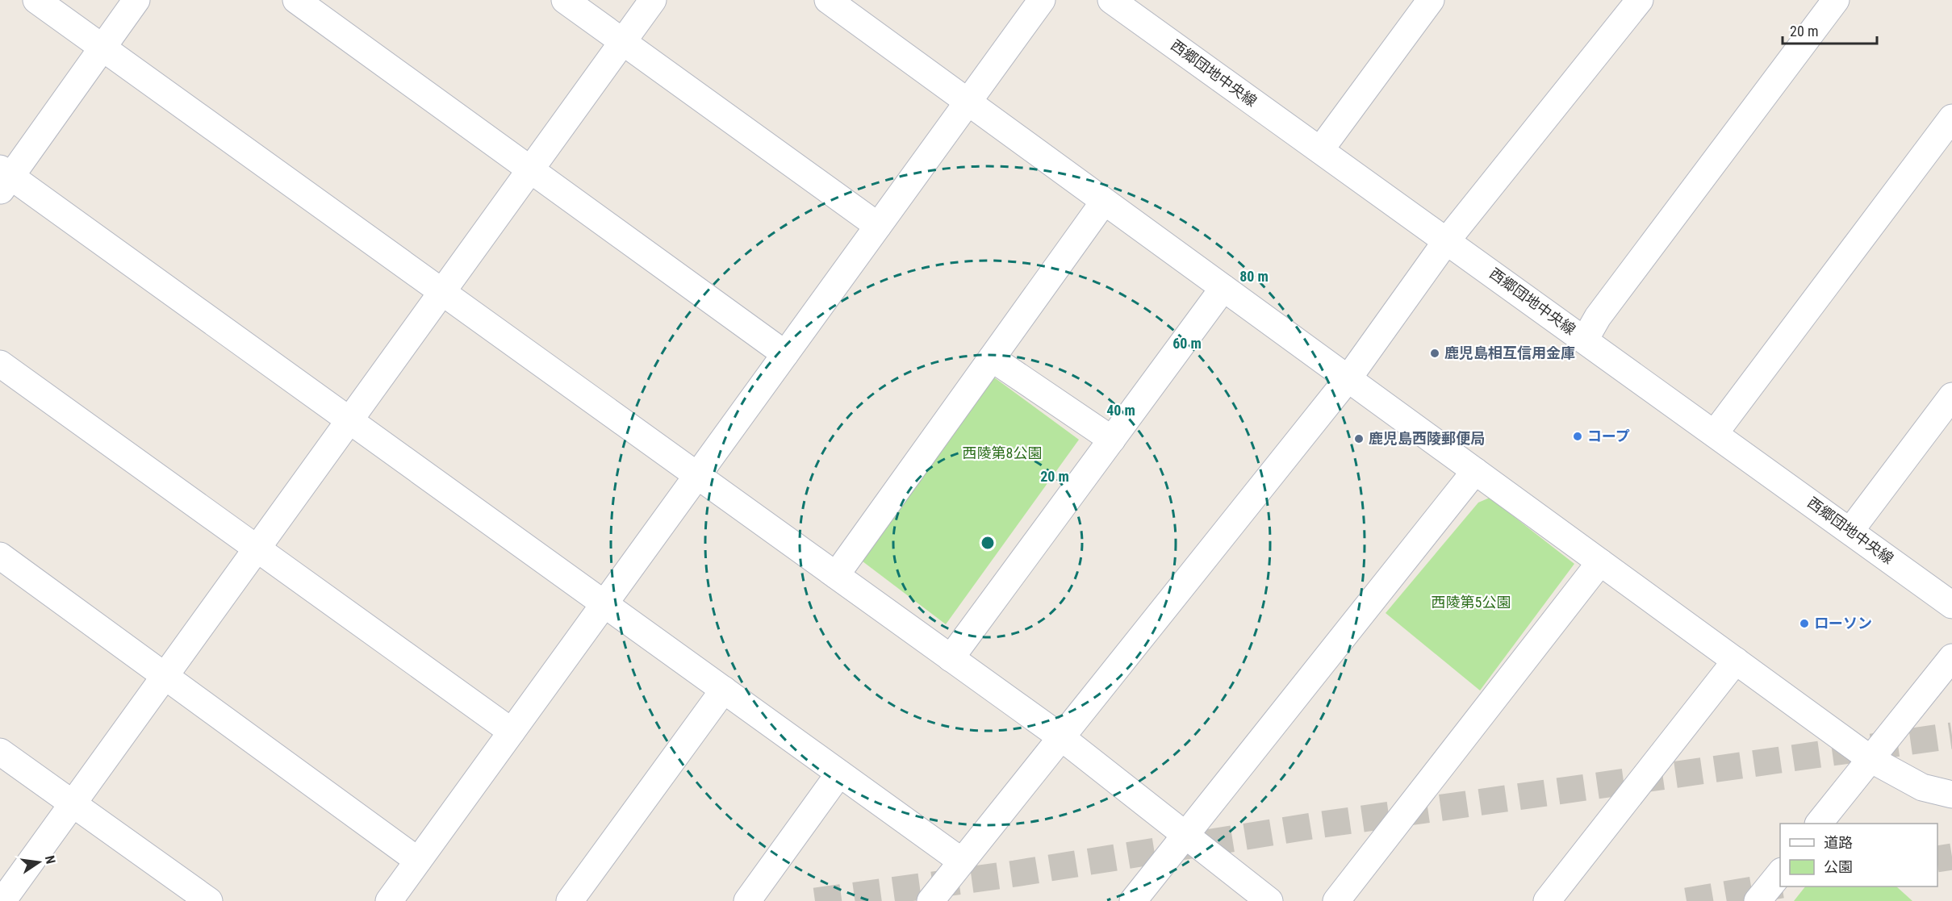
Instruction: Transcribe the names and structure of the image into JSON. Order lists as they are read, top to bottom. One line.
{"streets":{"street":["西郷団地中央線"]},"parks":["西陵第8公園","西陵第5公園"],"places":["鹿児島相互信用金庫","コープ","鹿児島西陵郵便局","ローソン"],"legend":["道路","公園"],"scale_bar":"20 m","north":"right","rings":["80 m","60 m","40 m","20 m"]}
